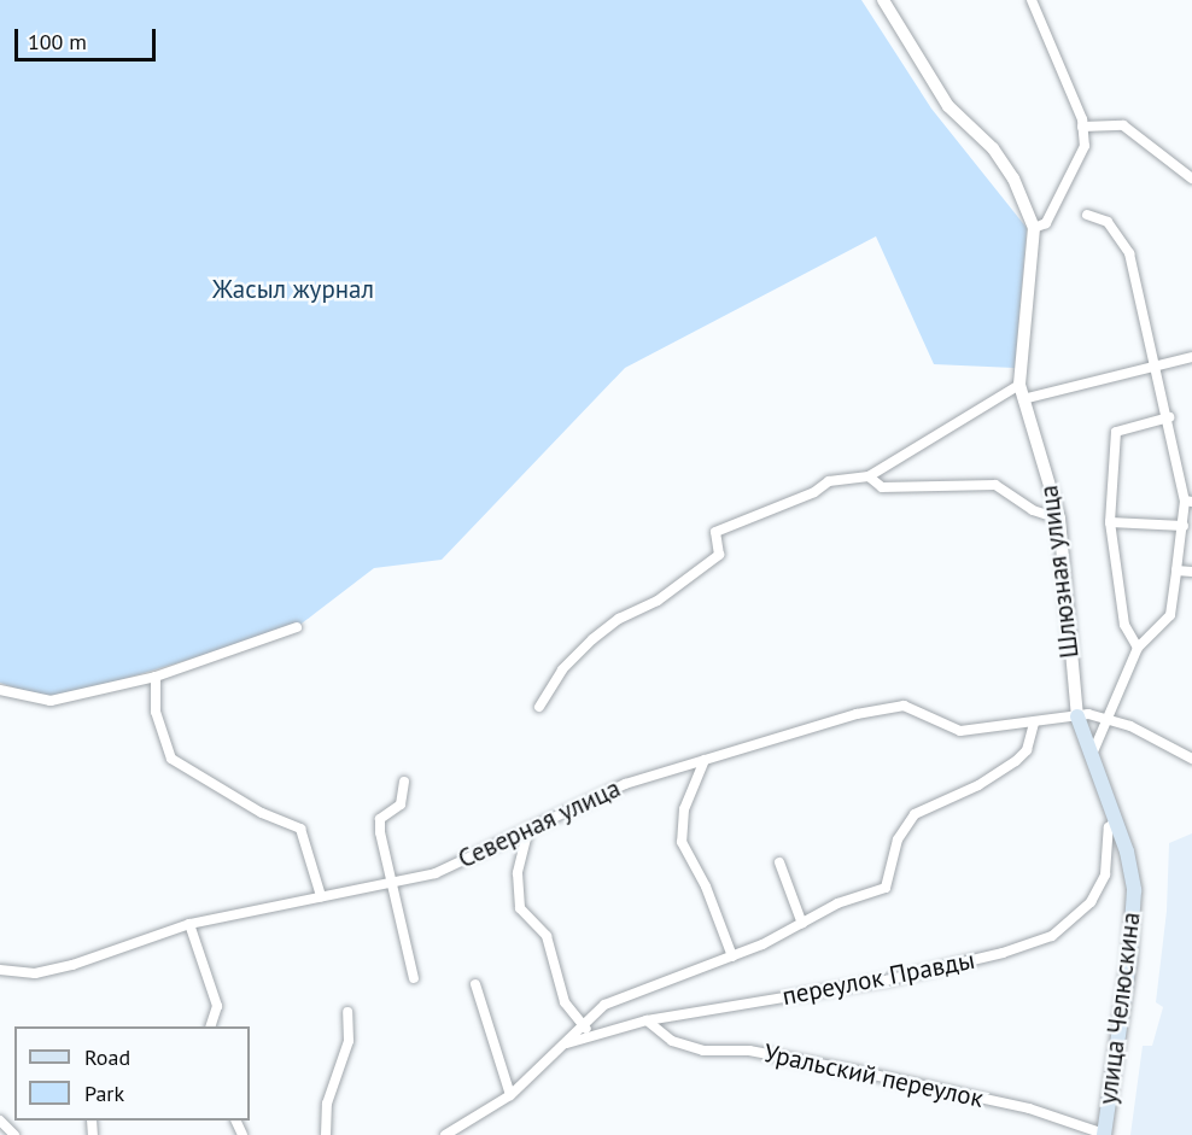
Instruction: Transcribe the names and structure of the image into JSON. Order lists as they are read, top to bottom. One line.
{"streets":{"main road":["улица Челюскина"],"street":["Шлюзная улица","Северная улица","переулок Правды","Уральский переулок"]},"crossings":[["Шлюзная улица","Северная улица"],["Шлюзная улица","улица Челюскина"],["Северная улица","улица Челюскина"],["переулок Правды","улица Челюскина"],["переулок Правды","Уральский переулок"],["улица Челюскина","Уральский переулок"]],"parks":["Жасыл журнал"],"legend":["Road","Park"],"scale_bar":"100 m"}
